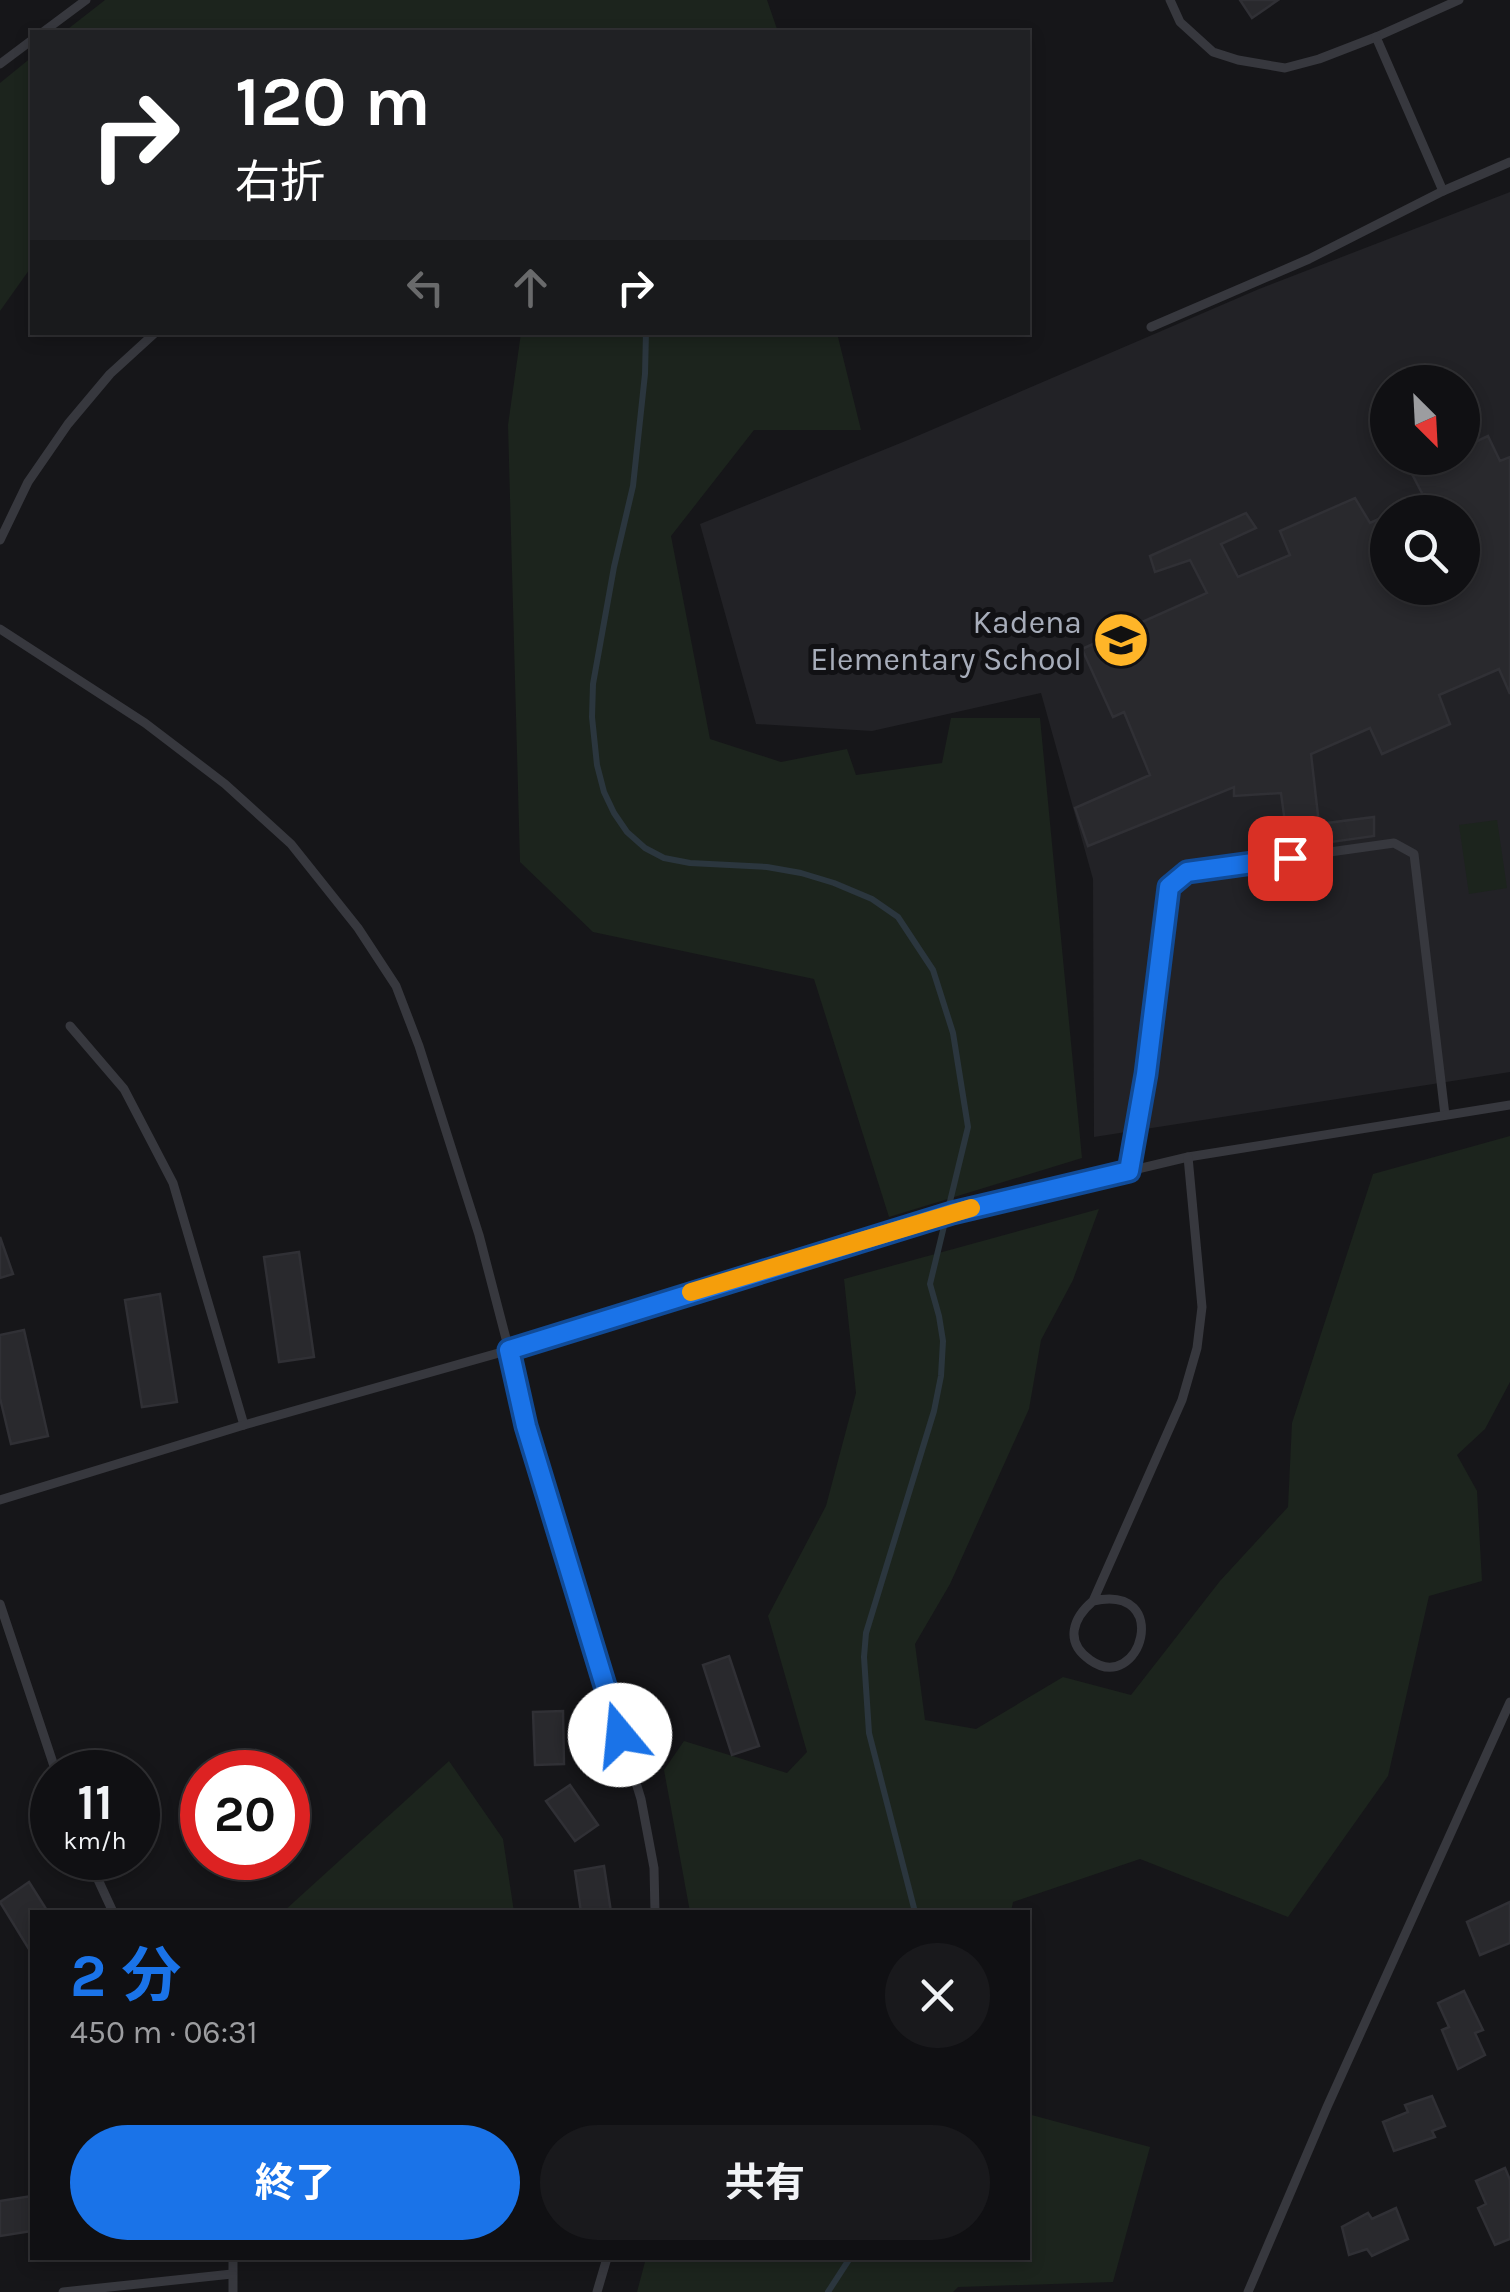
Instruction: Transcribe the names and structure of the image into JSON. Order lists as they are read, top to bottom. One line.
{"places":{"school or university":["Kadena Elementary School"]},"north":"bottom right","page":{"turn":["120 m","右折"],"speed":"11 km/h","limit":"20","heading":["2 分","450 m · 06:31"],"buttons":["終了","共有"]}}
